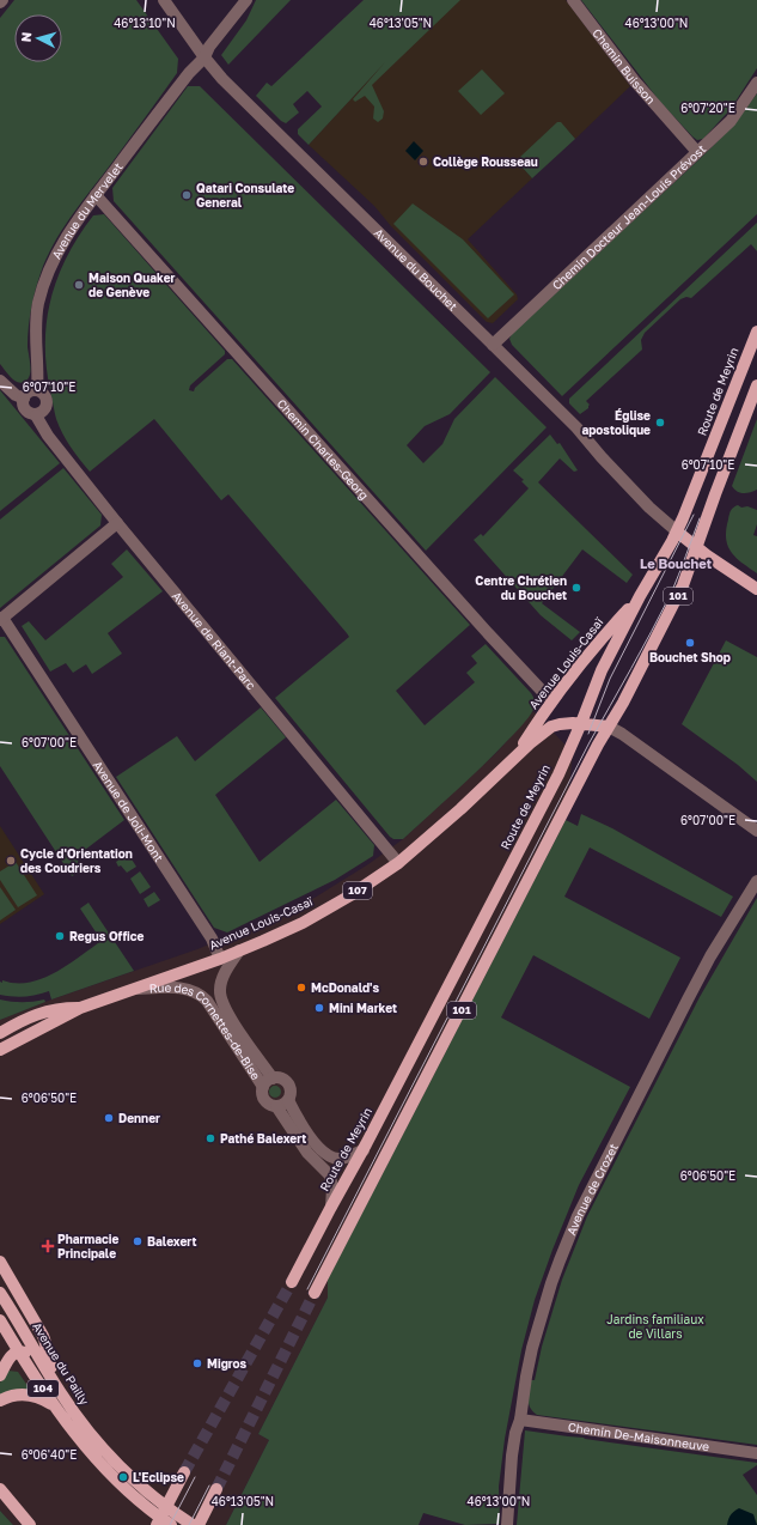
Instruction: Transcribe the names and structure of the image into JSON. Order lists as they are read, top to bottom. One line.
{"streets":{"main road":["Route de Meyrin","101","Avenue Louis-Casaï","107","Avenue du Pailly","104"],"street":["Chemin Buisson","Avenue du Mervelet","Chemin Docteur Jean-Louis Prévost","Avenue du Bouchet","Chemin Charles-Georg","Avenue de Riant-Parc","Avenue de Joli-Mont","Rue des Cornettes-de-Bise","Avenue de Crozet","Chemin De-Maisonneuve"]},"crossings":[["Chemin Buisson","Chemin Docteur Jean-Louis Prévost"],["Avenue du Mervelet","Avenue du Bouchet"],["Avenue du Mervelet","Chemin Charles-Georg"],["Avenue du Mervelet","Avenue de Riant-Parc"],["Chemin Docteur Jean-Louis Prévost","Avenue du Bouchet"],["Avenue du Bouchet","Route de Meyrin"],["Route de Meyrin","Avenue Louis-Casaï"],["Route de Meyrin","Rue des Cornettes-de-Bise"],["Chemin Charles-Georg","Avenue Louis-Casaï"],["101","Avenue Louis-Casaï"],["Avenue de Riant-Parc","Avenue Louis-Casaï"],["Avenue de Riant-Parc","Avenue de Joli-Mont"],["Avenue Louis-Casaï","Avenue de Joli-Mont"],["Avenue Louis-Casaï","Rue des Cornettes-de-Bise"],["Avenue de Crozet","Chemin De-Maisonneuve"],["Avenue du Pailly","104"]],"districts":["Le Bouchet"],"parks":["Jardins familiaux de Villars"],"places":{"other":["Collège Rousseau","Qatari Consulate General","Maison Quaker de Genève","Église apostolique","Centre Chrétien du Bouchet","Bouchet Shop","Cycle d'Orientation des Coudriers","Regus Office","McDonald's","Mini Market","Denner","Pathé Balexert","Balexert","Migros","L'Eclipse"],"health":["Pharmacie Principale"]},"north":"left","coordinates":["46°13'10\"N","46°13'05\"N","46°13'00\"N","6°07'20\"E","6°07'10\"E","6°07'00\"E","6°06'50\"E","6°06'40\"E"]}
